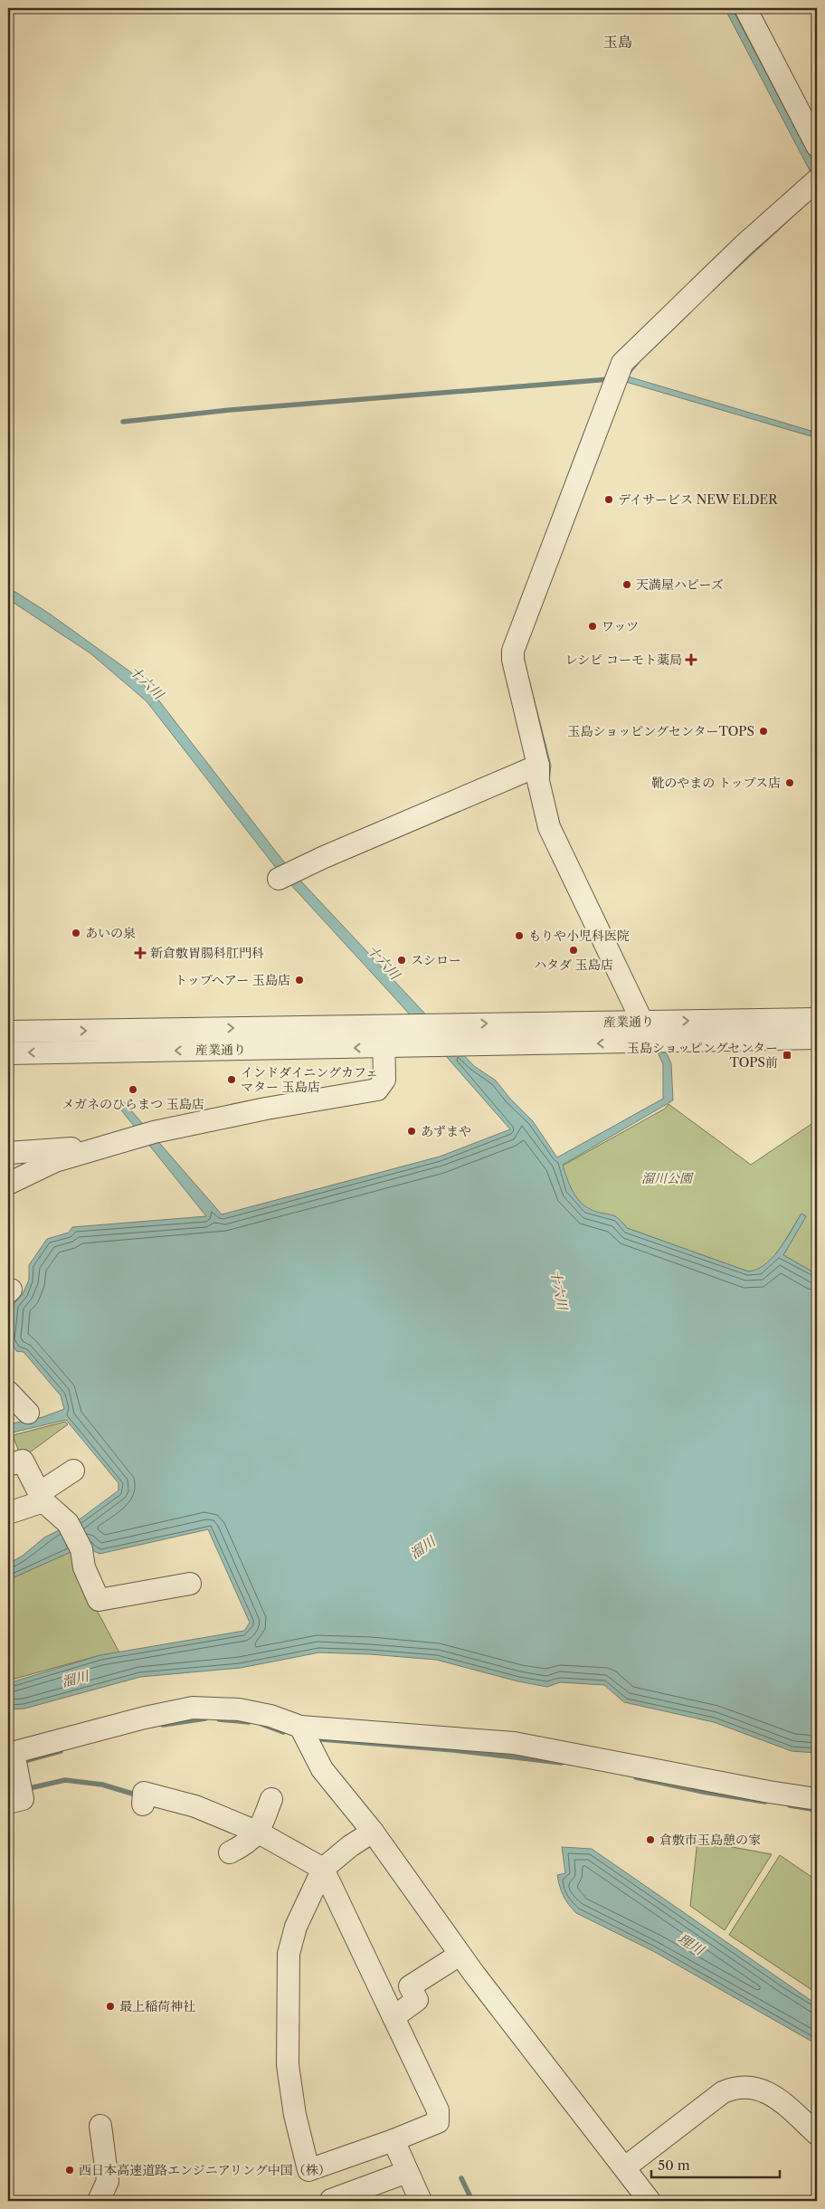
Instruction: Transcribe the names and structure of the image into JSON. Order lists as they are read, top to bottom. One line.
{"streets":{"street":["産業通り"]},"districts":["玉島"],"water":["十六川","溜川","理川"],"parks":["溜川公園"],"places":{"other":["デイサービス NEW ELDER","天満屋ハピーズ","ワッツ","玉島ショッピングセンターTOPS","靴のやまの トップス店","あいの泉","もりや小児科医院","ハタダ 玉島店","スシロー","トップヘアー 玉島店","インドダイニングカフェ マター 玉島店","メガネのひらまつ 玉島店","あずまや","倉敷市玉島憩の家","最上稲荷神社","西日本高速道路エンジニアリング中国（株）"],"health":["レシピ コーモト薬局","新倉敷胃腸科肛門科"],"transit":["玉島ショッピングセンター TOPS前"]},"scale_bar":"50 m"}
